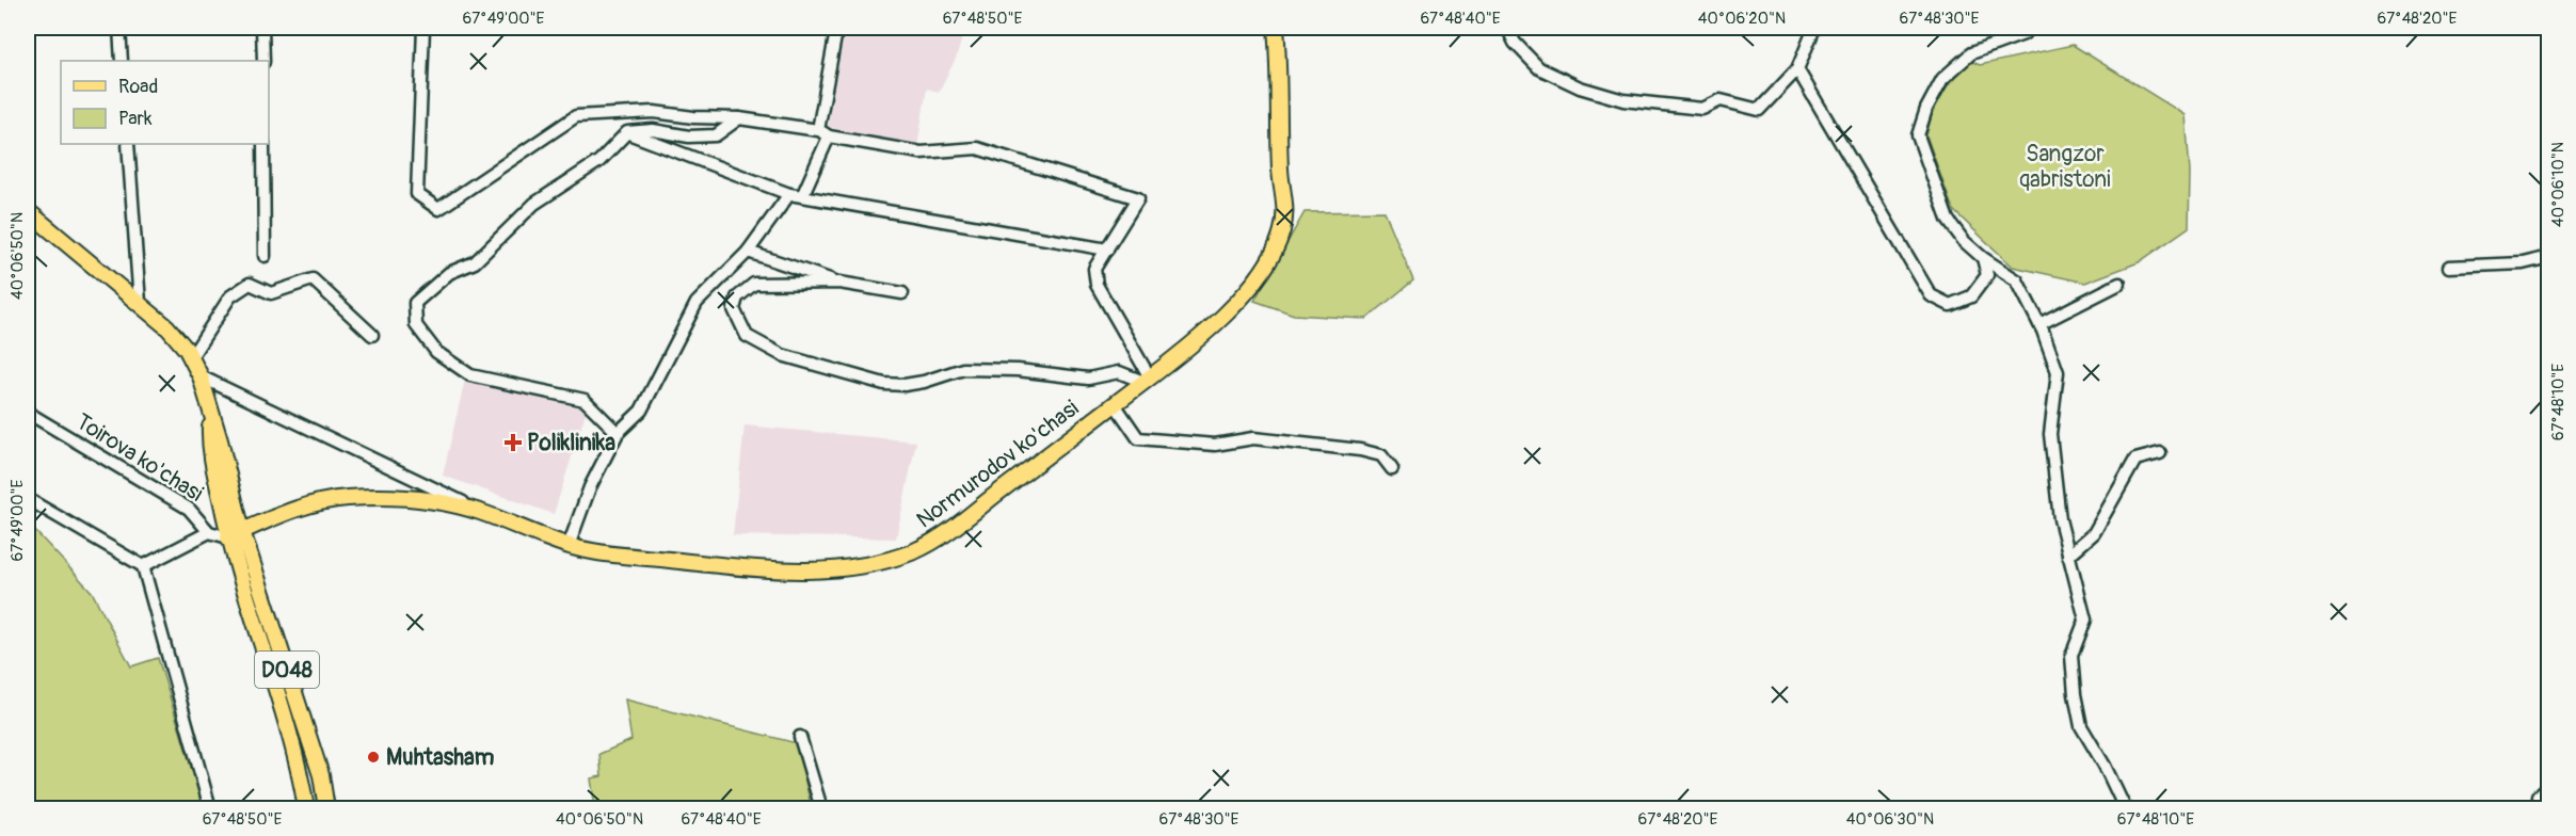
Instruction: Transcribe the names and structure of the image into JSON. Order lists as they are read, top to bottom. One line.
{"streets":{"main road":["Normurodov ko'chasi","D048"],"street":["Toirova ko'chasi"]},"crossings":[["Toirova ko'chasi","Normurodov ko'chasi"],["Toirova ko'chasi","D048"],["Normurodov ko'chasi","D048"]],"parks":["Sangzor qabristoni"],"places":{"health":["Poliklinika"],"other":["Muhtasham"]},"legend":["Road","Park"],"coordinates":["67°49'00\"E","67°48'50\"E","67°48'40\"E","40°06'20\"N","67°48'30\"E","67°48'20\"E","40°06'10\"N","40°06'50\"N","67°48'10\"E","40°06'30\"N"]}
